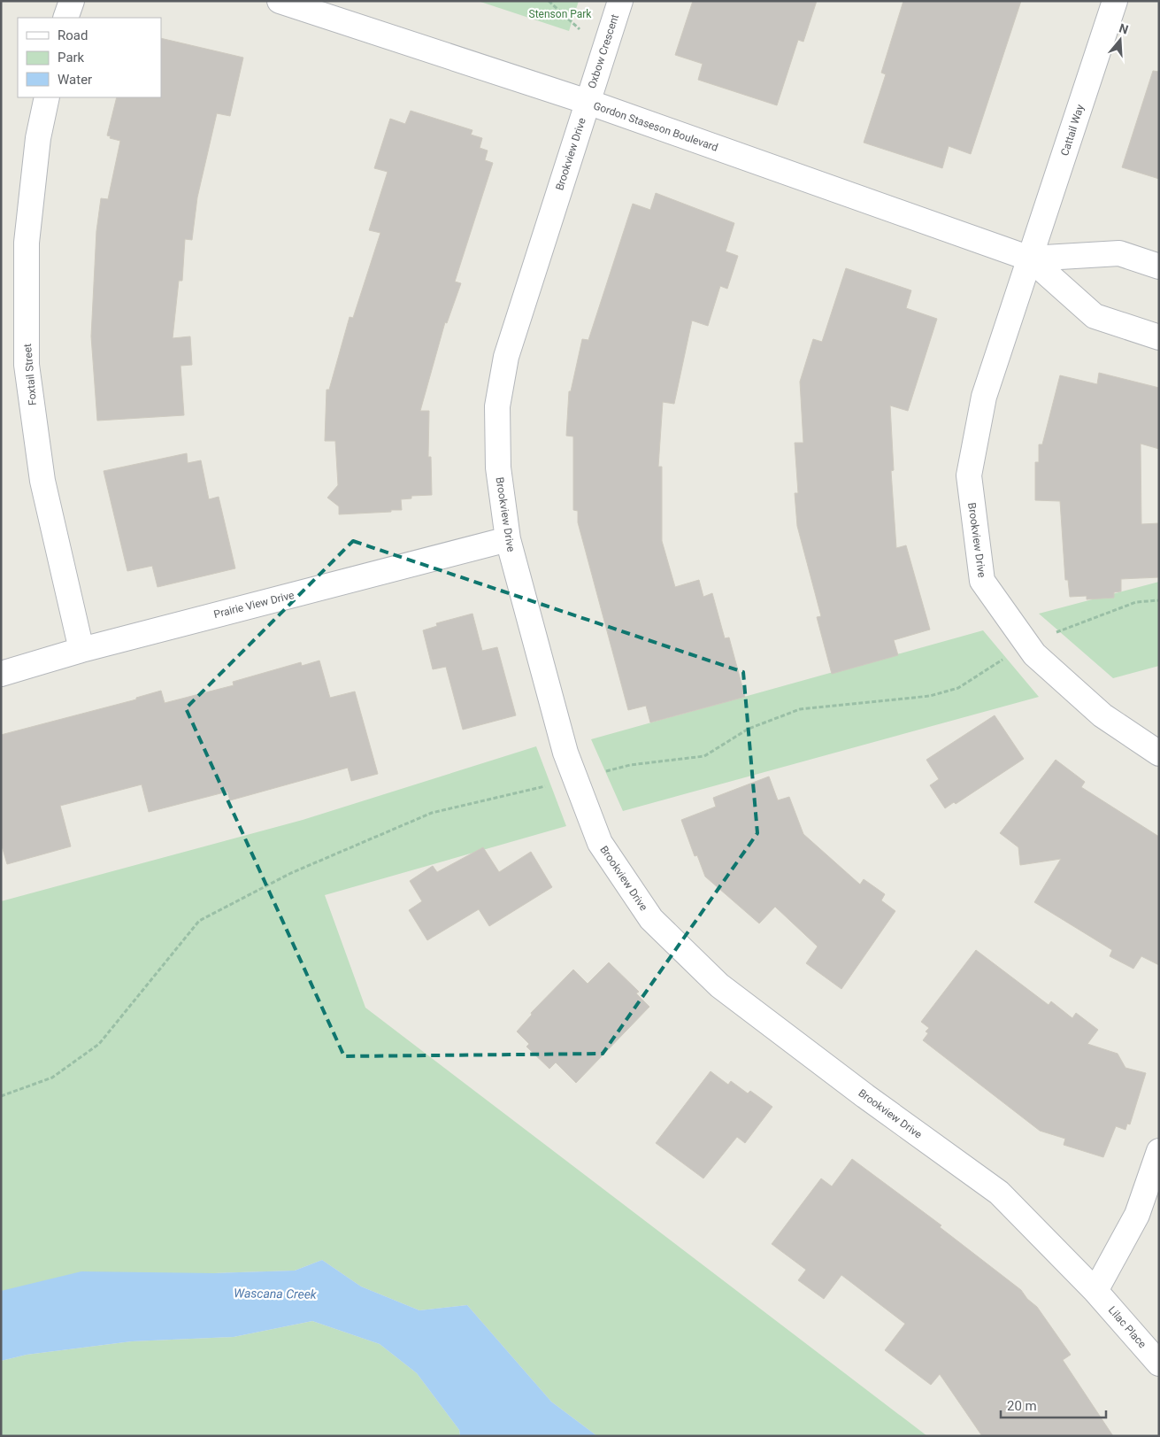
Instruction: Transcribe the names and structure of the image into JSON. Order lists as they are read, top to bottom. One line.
{"streets":{"street":["Oxbow Crescent","Gordon Staseson Boulevard","Cattail Way","Brookview Drive","Foxtail Street","Prairie View Drive","Lilac Place"]},"crossings":[["Oxbow Crescent","Gordon Staseson Boulevard"],["Oxbow Crescent","Brookview Drive"],["Gordon Staseson Boulevard","Cattail Way"],["Gordon Staseson Boulevard","Brookview Drive"],["Cattail Way","Brookview Drive"],["Brookview Drive","Prairie View Drive"],["Brookview Drive","Lilac Place"],["Foxtail Street","Prairie View Drive"]],"water":["Wascana Creek"],"parks":["Stenson Park"],"legend":["Road","Park","Water"],"scale_bar":"20 m","north":"top"}
